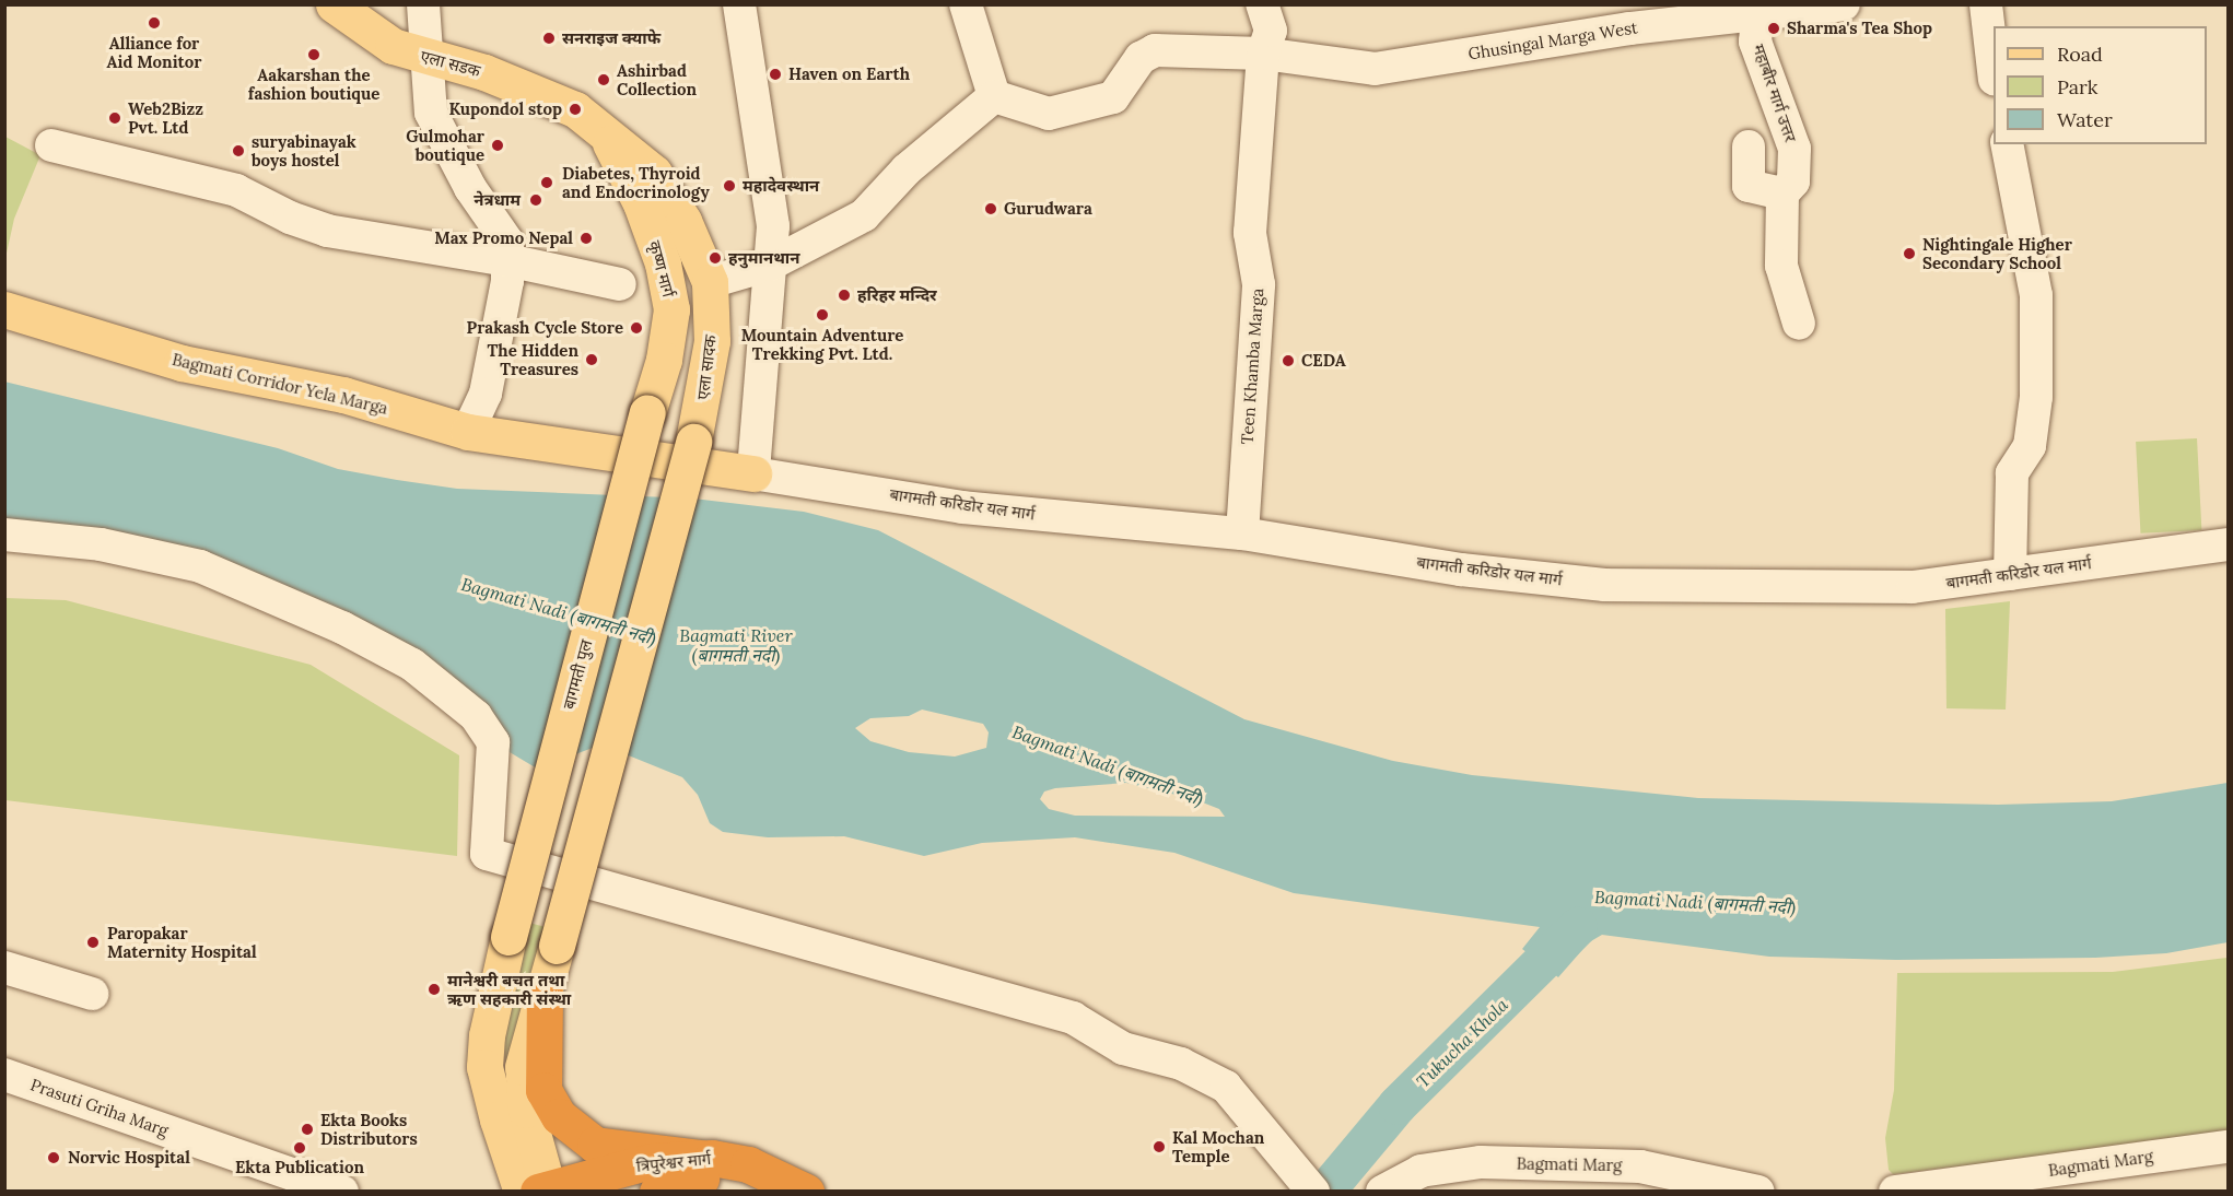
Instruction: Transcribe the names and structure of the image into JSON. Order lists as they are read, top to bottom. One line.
{"streets":{"highway":["त्रिपुरेश्वर मार्ग"],"main road":["एला सडक","कृष्ण मार्ग","एला सादक","Bagmati Corridor Yela Marga","बागमती पुल"],"street":["Ghusingal Marga West","महाबीर मार्ग उत्तर","Teen Khamba Marga","बागमती करिडोर यल मार्ग","Prasuti Griha Marg","Bagmati Marg"]},"crossings":[["Ghusingal Marga West","महाबीर मार्ग उत्तर"],["Ghusingal Marga West","Teen Khamba Marga"],["एला सडक","कृष्ण मार्ग"],["एला सडक","एला सादक"],["कृष्ण मार्ग","एला सादक"],["कृष्ण मार्ग","बागमती पुल"],["Teen Khamba Marga","बागमती करिडोर यल मार्ग"],["Bagmati Corridor Yela Marga","बागमती करिडोर यल मार्ग"],["बागमती पुल","त्रिपुरेश्वर मार्ग"]],"water":["Bagmati Nadi (बागमती नदी)","Bagmati River (बागमती नदी)","Tukucha Khola"],"places":["Alliance for Aid Monitor","Sharma's Tea Shop","सनराइज क्याफे","Aakarshan the fashion boutique","Haven on Earth","Ashirbad Collection","Kupondol stop","Web2Bizz Pvt. Ltd","Gulmohar boutique","suryabinayak boys hostel","Diabetes, Thyroid and Endocrinology","महादेवस्थान","नेत्रधाम","Gurudwara","Max Promo Nepal","Nightingale Higher Secondary School","हनुमानथान","हरिहर मन्दिर","Mountain Adventure Trekking Pvt. Ltd.","Prakash Cycle Store","The Hidden Treasures","CEDA","Paropakar Maternity Hospital","मानेश्वरी बचत तथा ऋण सहकारी संस्था","Ekta Books Distributors","Kal Mochan Temple","Ekta Publication","Norvic Hospital"],"legend":["Road","Park","Water"]}
